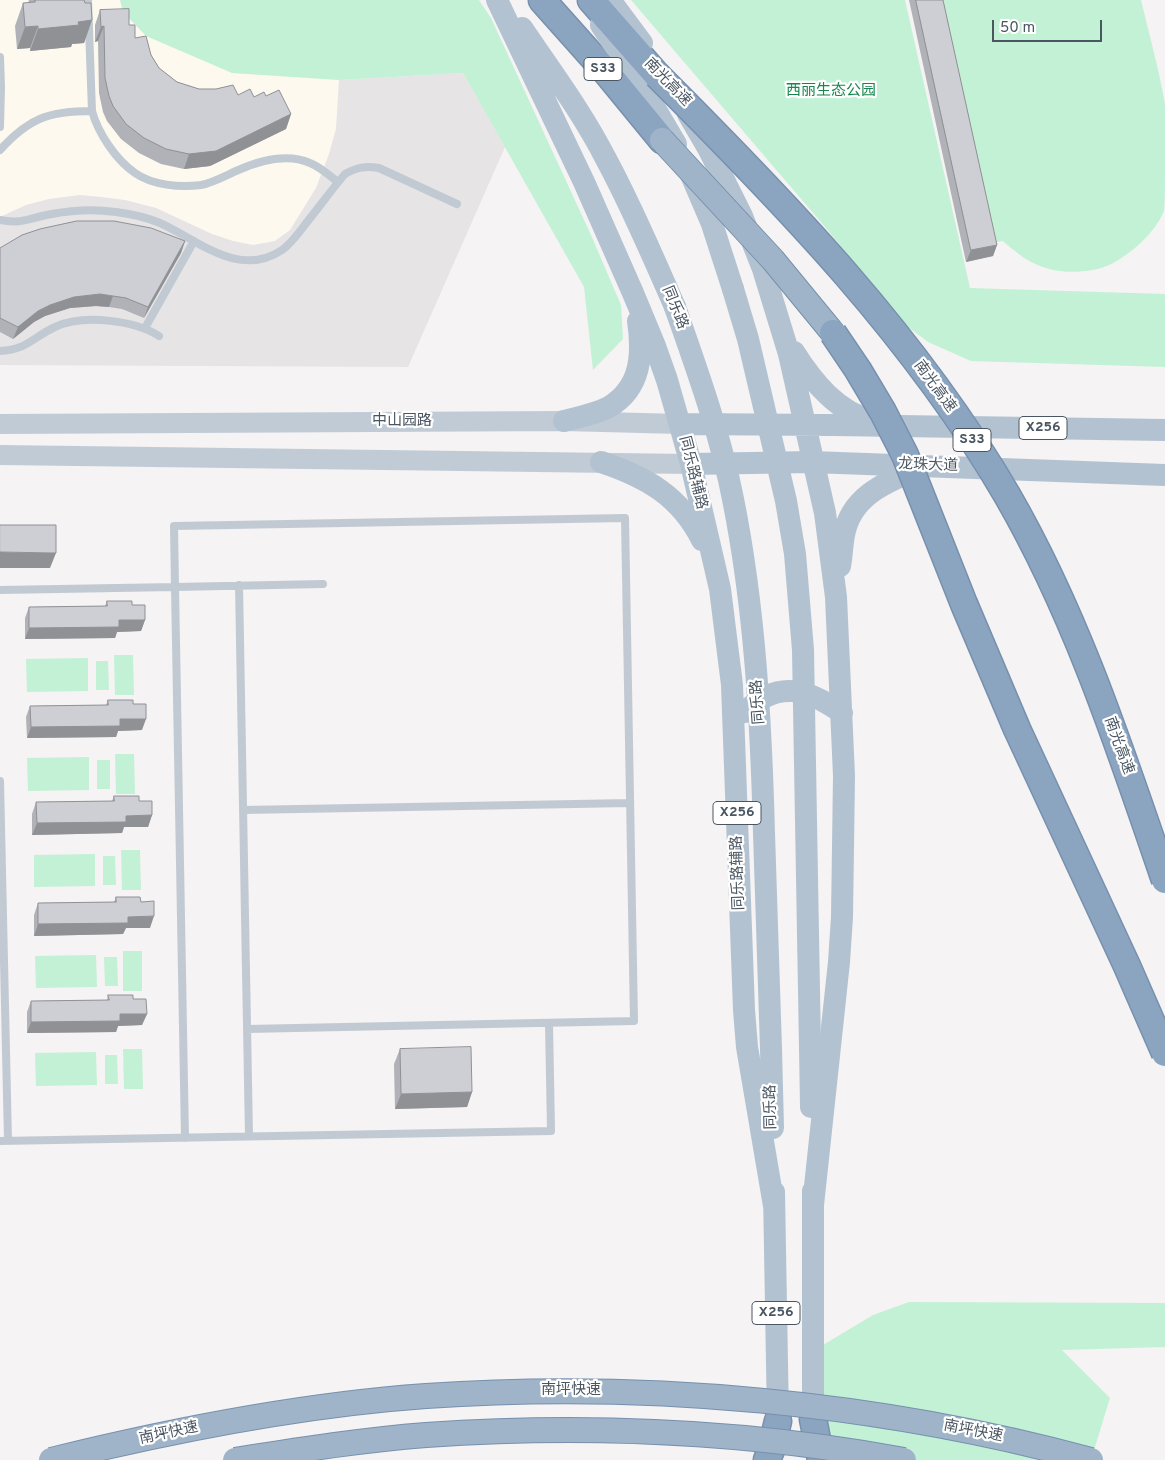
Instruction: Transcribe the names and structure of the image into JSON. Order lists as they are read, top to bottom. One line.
{"streets":{"highway":["S33","南光高速","南坪快速"],"main road":["同乐路","中山园路","X256","龙珠大道","同乐路辅路"]},"crossings":[["同乐路","同乐路辅路"],["中山园路","X256"],["中山园路","同乐路辅路"],["X256","龙珠大道"],["龙珠大道","同乐路辅路"]],"parks":["西丽生态公园"],"scale_bar":"50 m"}
